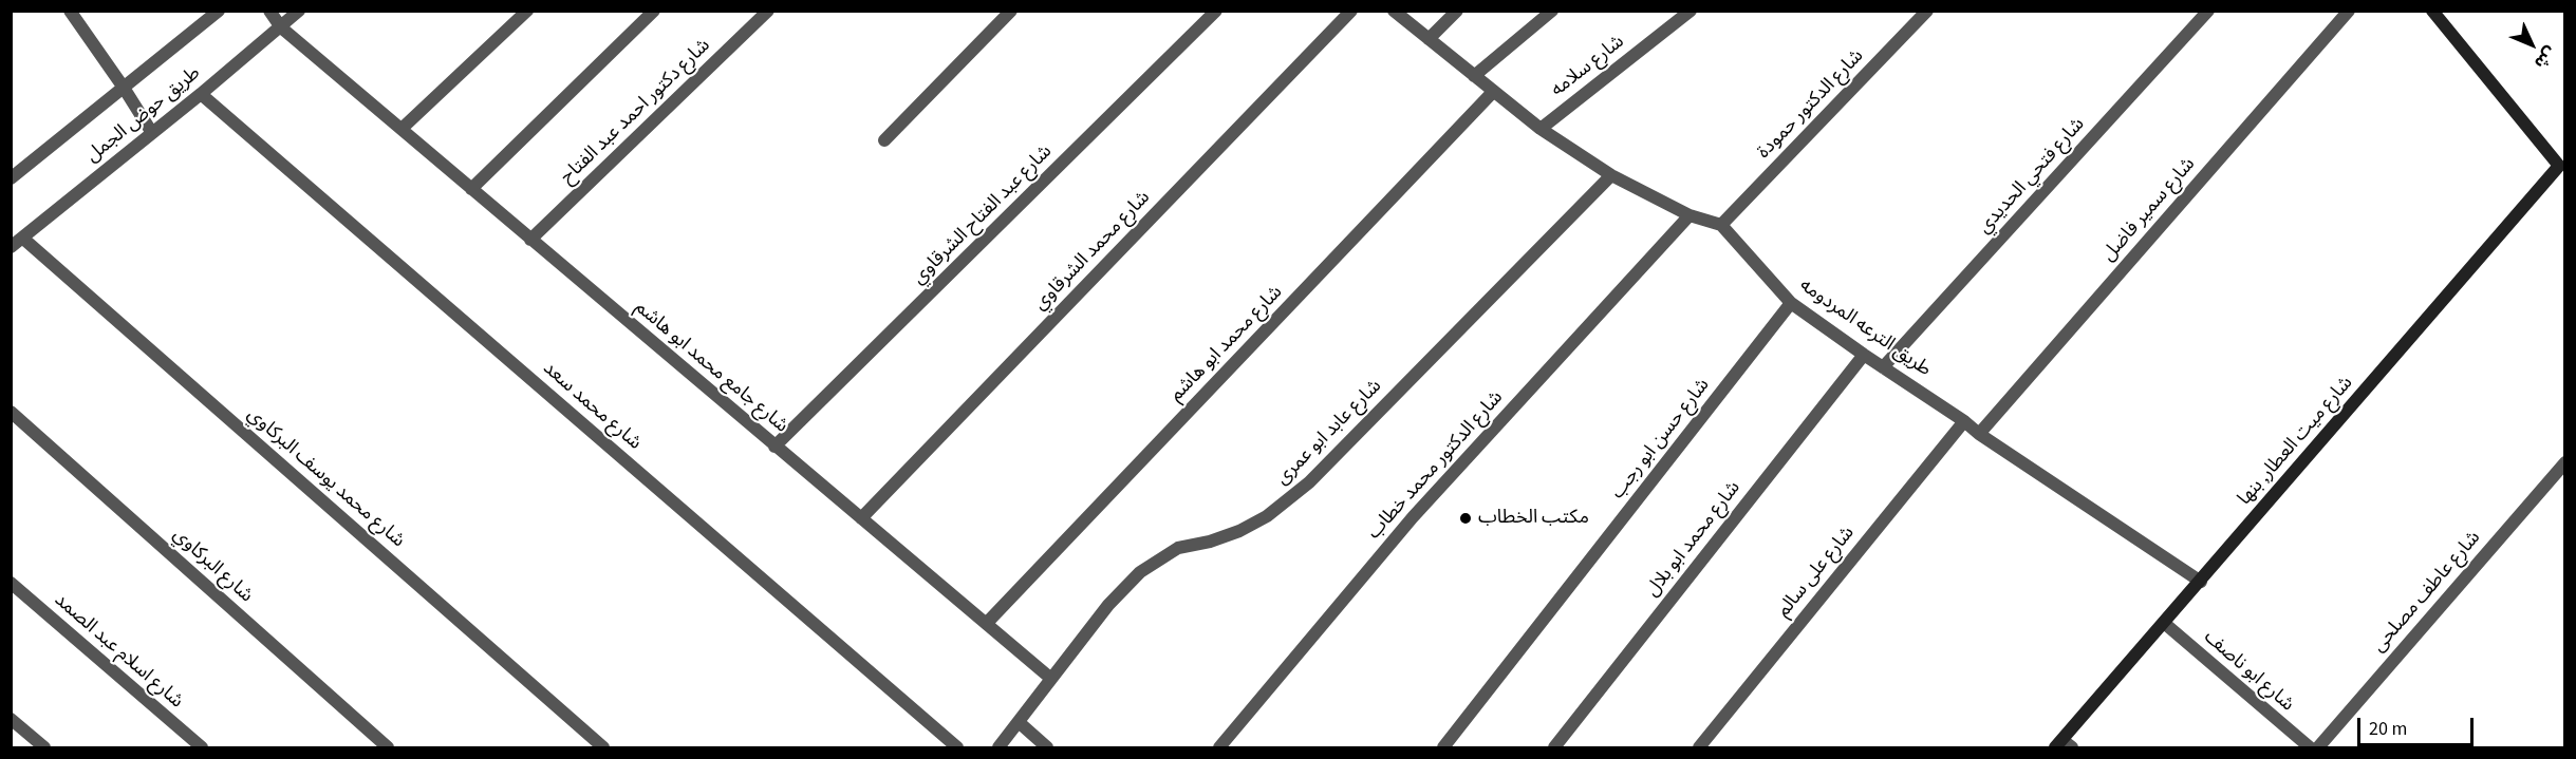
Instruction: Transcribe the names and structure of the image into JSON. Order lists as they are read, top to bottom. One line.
{"streets":{"main road":["شارع ميت العطار, بنها"],"street":["شارع سلامه","شارع الدكتور حمودة","شارع دكتور احمد عبد الفتاح","طريق حوض الجمل","شارع فتحي الحديدي","شارع سمير فاضل","شارع عبد الفتاح الشرقاوي","شارع محمد الشرقاوي","طريق الترعه المردومه","شارع محمد ابو هاشم","شارع جامع محمد ابو هاشم","شارع محمد سعد","شارع عابد ابو عمرى","شارع حسن ابو رجب","شارع الدكتور محمد خطاب","شارع محمد يوسف البركاوي","شارع محمد ابو بلال","شارع البركاوي","شارع على سالم","شارع عاطف مصلحى","شارع اسلام عبد الصمد","شارع ابو ناصف"]},"crossings":[["شارع الدكتور حمودة","طريق الترعه المردومه"],["شارع دكتور احمد عبد الفتاح","شارع جامع محمد ابو هاشم"],["طريق حوض الجمل","شارع جامع محمد ابو هاشم"],["طريق حوض الجمل","شارع محمد سعد"],["طريق حوض الجمل","شارع محمد يوسف البركاوي"],["شارع فتحي الحديدي","طريق الترعه المردومه"],["شارع سمير فاضل","طريق الترعه المردومه"],["شارع عبد الفتاح الشرقاوي","شارع جامع محمد ابو هاشم"],["شارع محمد الشرقاوي","شارع جامع محمد ابو هاشم"],["طريق الترعه المردومه","شارع حسن ابو رجب"],["طريق الترعه المردومه","شارع ميت العطار, بنها"],["طريق الترعه المردومه","شارع محمد ابو بلال"],["طريق الترعه المردومه","شارع على سالم"],["شارع محمد ابو هاشم","شارع جامع محمد ابو هاشم"],["شارع جامع محمد ابو هاشم","شارع عابد ابو عمرى"],["شارع ميت العطار, بنها","شارع ابو ناصف"]],"places":["مكتب الخطاب"],"scale_bar":"20 m","north":"bottom right"}
